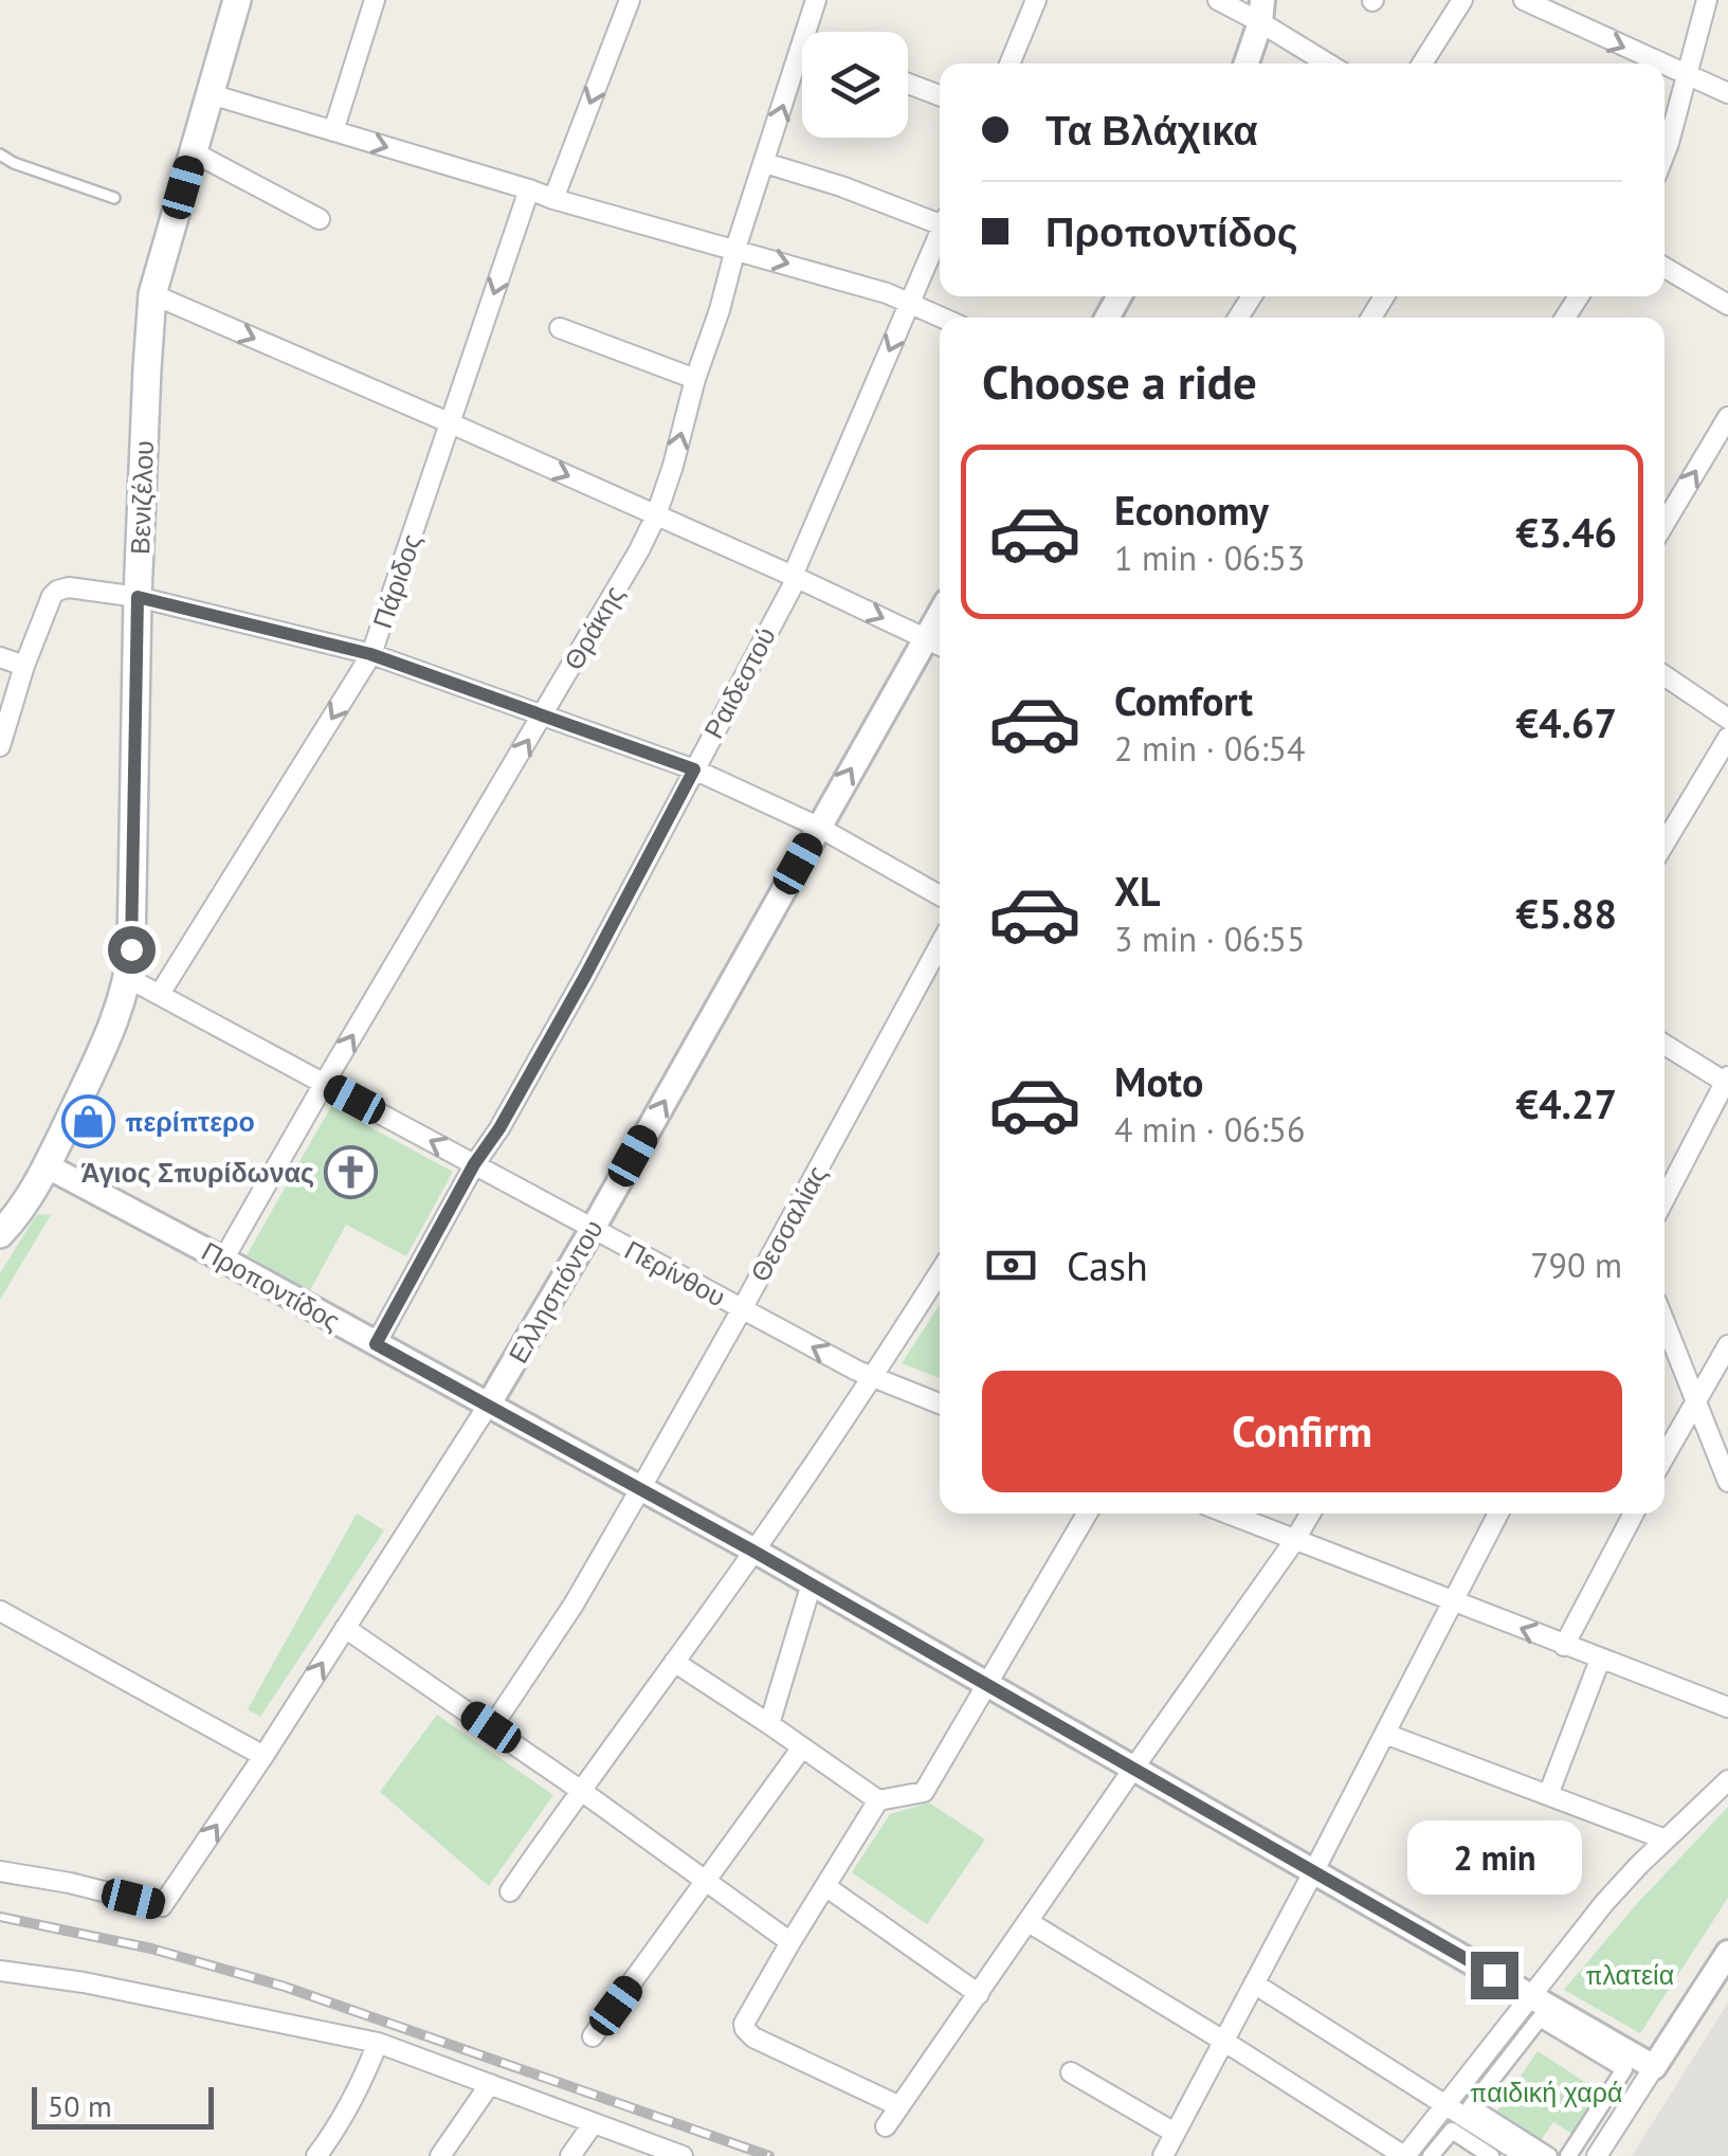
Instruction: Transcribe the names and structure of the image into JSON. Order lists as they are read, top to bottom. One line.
{"streets":{"main road":["Βενιζέλου"],"street":["Πάριδος","Θράκης","Ραιδεστού","Θεσσαλίας","Περίνθου","Προποντίδος","Ελλησπόντου"]},"crossings":[["Βενιζέλου","Περίνθου"],["Βενιζέλου","Προποντίδος"],["Πάριδος","Περίνθου"],["Θράκης","Περίνθου"],["Θράκης","Προποντίδος"],["Ραιδεστού","Περίνθου"],["Ραιδεστού","Προποντίδος"],["Θεσσαλίας","Περίνθου"],["Θεσσαλίας","Προποντίδος"],["Περίνθου","Ελλησπόντου"],["Προποντίδος","Ελλησπόντου"]],"one_way":["Πάριδος","Θράκης","Ελλησπόντου"],"parks":["πλατεία","παιδική χαρά"],"places":{"shop":["περίπτερο"],"church":["Άγιος Σπυρίδωνας"]},"scale_bar":"50 m","page":{"banner":["Τα Βλάχικα","Προποντίδος"],"heading":"Choose a ride","list":[{"name":"Economy","note":"1 min · 06:53","value":"€3.46"},{"name":"Comfort","note":"2 min · 06:54","value":"€4.67"},{"name":"XL","note":"3 min · 06:55","value":"€5.88"},{"name":"Moto","note":"4 min · 06:56","value":"€4.27"}],"pay":["Cash","790 m"],"buttons":"Confirm","bubble":"2 min","scale":"50 m"}}
